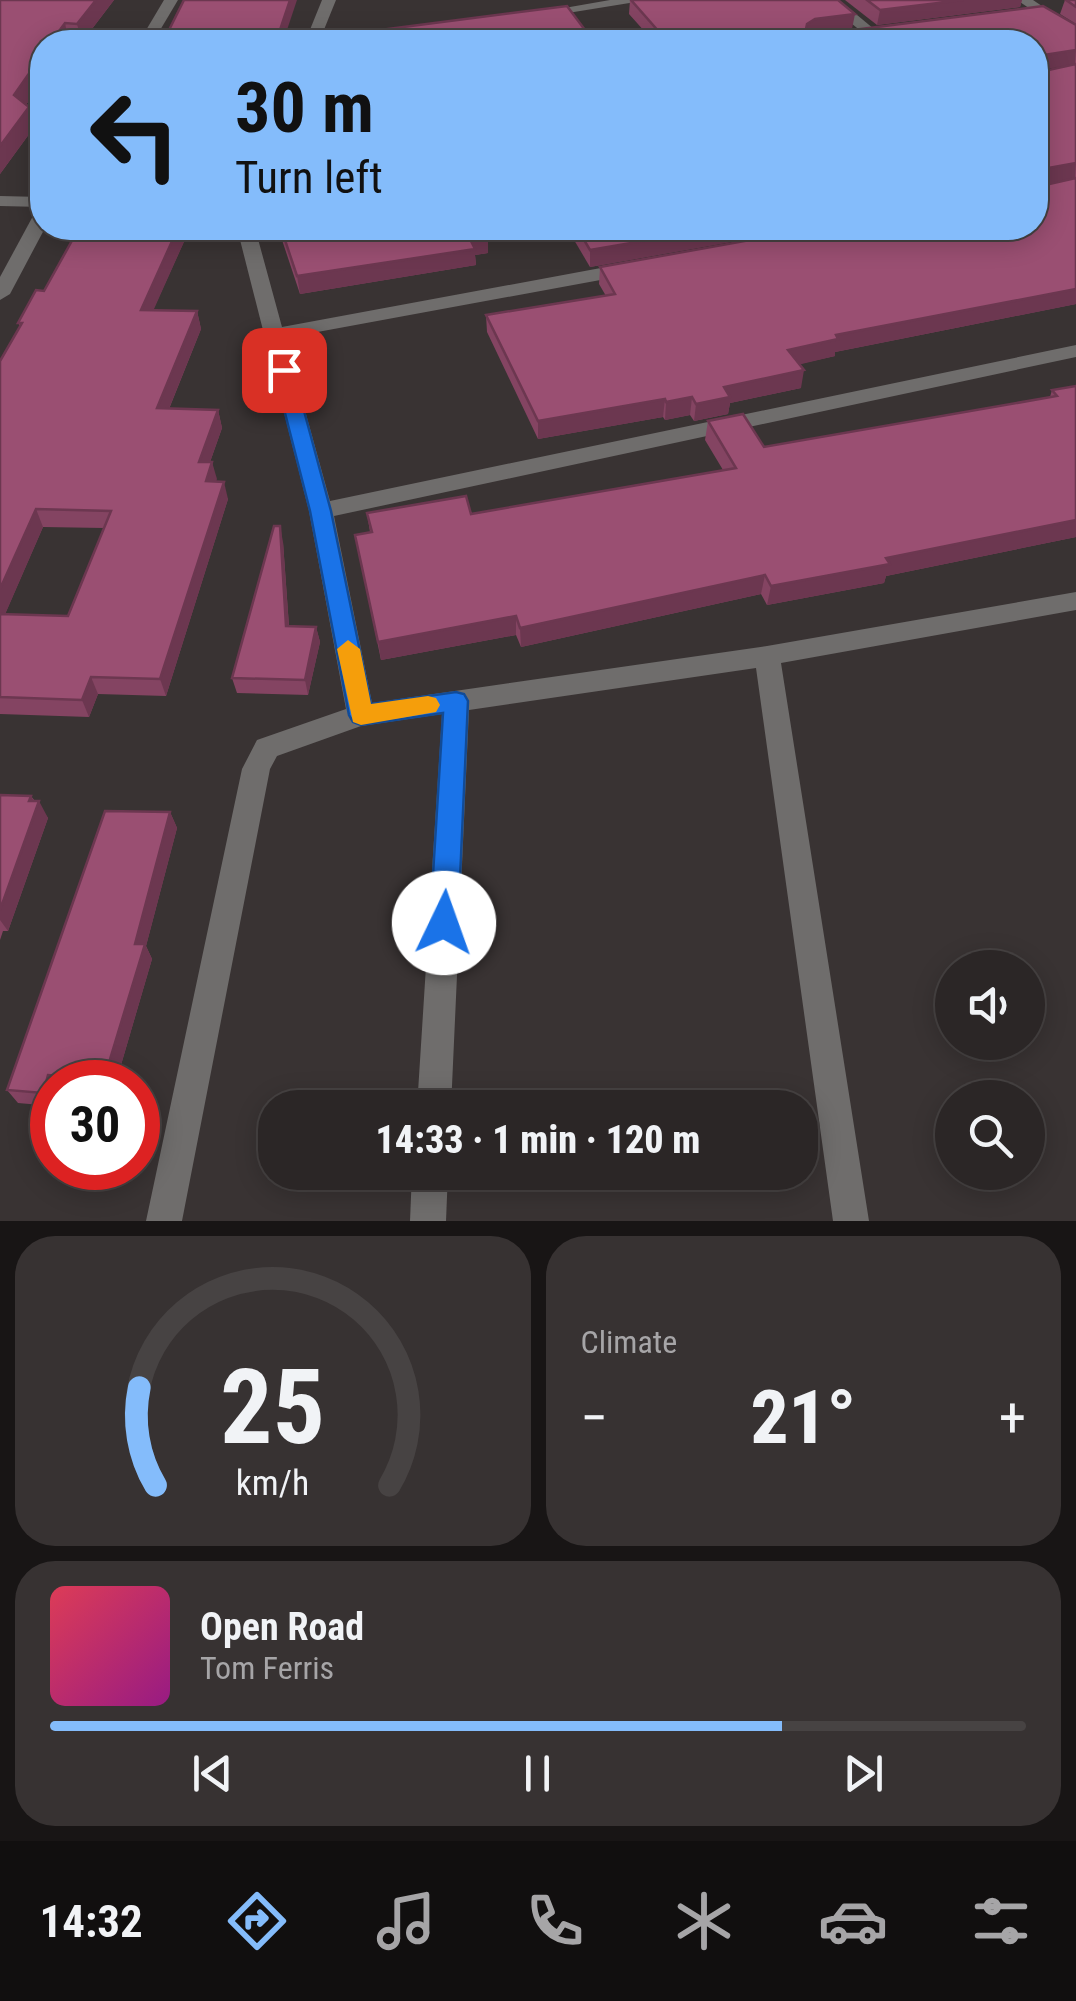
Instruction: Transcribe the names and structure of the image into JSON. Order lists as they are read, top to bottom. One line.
{"page":{"turn":["30 m","Turn left"],"limit":"30","trip":"14:33 · 1 min · 120 m","tile":"Climate","heat":["−","21°","+"],"song":["Open Road","Tom Ferris"],"tabs":"14:32","gauge":["25","km/h"]}}
